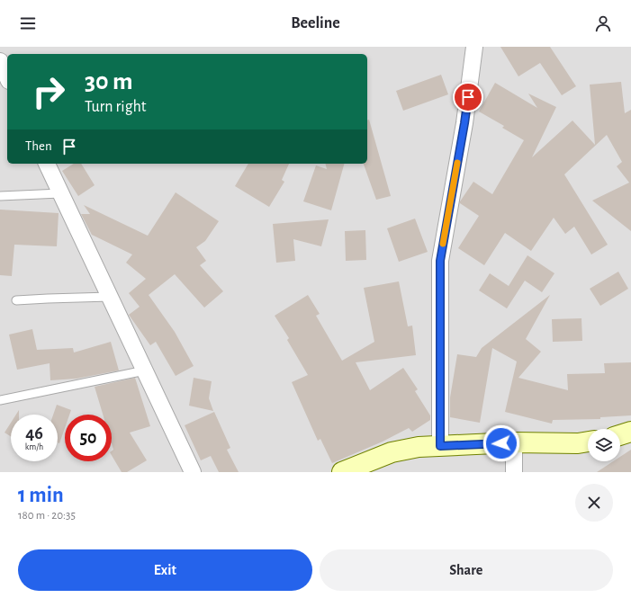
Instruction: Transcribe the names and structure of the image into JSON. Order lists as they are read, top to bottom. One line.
{"page":{"header":"Beeline","turn":["30 m","Turn right"],"then":"Then","speed":"46 km/h","limit":"50","heading":["1 min","180 m · 20:35"],"buttons":["Exit","Share"]}}
